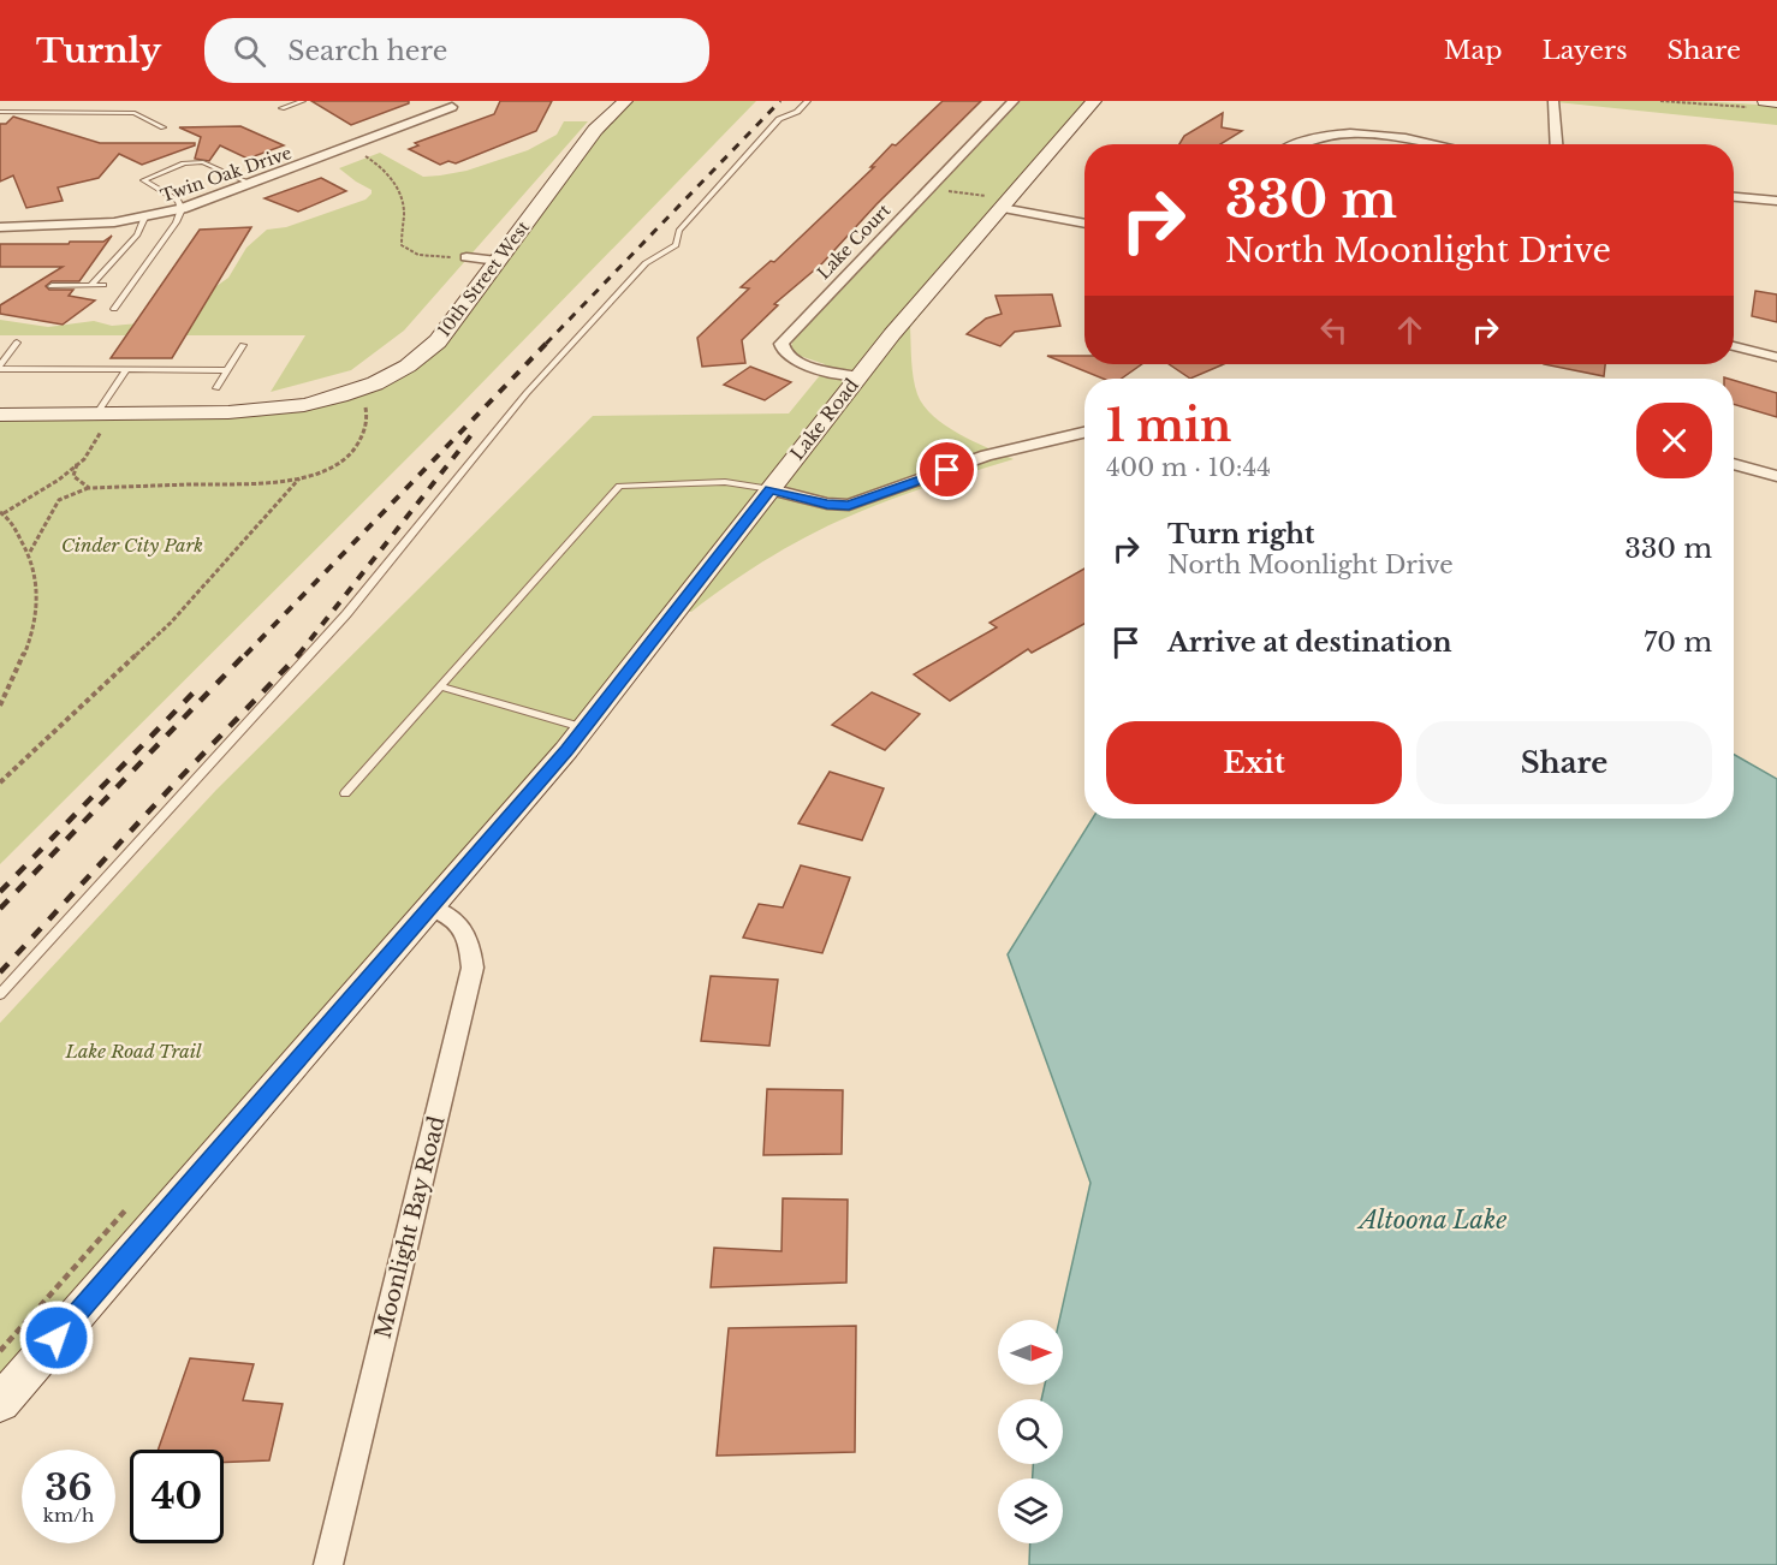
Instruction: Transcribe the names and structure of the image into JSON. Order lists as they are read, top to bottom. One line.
{"streets":{"street":["Twin Oak Drive","Lake Court","10th Street West","Lake Road","Moonlight Bay Road"]},"crossings":[["Lake Court","Lake Road"],["Lake Road","Moonlight Bay Road"]],"water":["Altoona Lake"],"parks":["Cinder City Park","Lake Road Trail"],"north":"right","page":{"header":"Turnly","search":"Search here","nav":["Map","Layers","Share"],"turn":["330 m","North Moonlight Drive"],"heading":["1 min","400 m · 10:44"],"list":[{"name":"Turn right","note":"North Moonlight Drive","value":"330 m"},{"name":"Arrive at destination","value":"70 m"}],"buttons":["Exit","Share"],"speed":"36 km/h","limit":"40"}}
